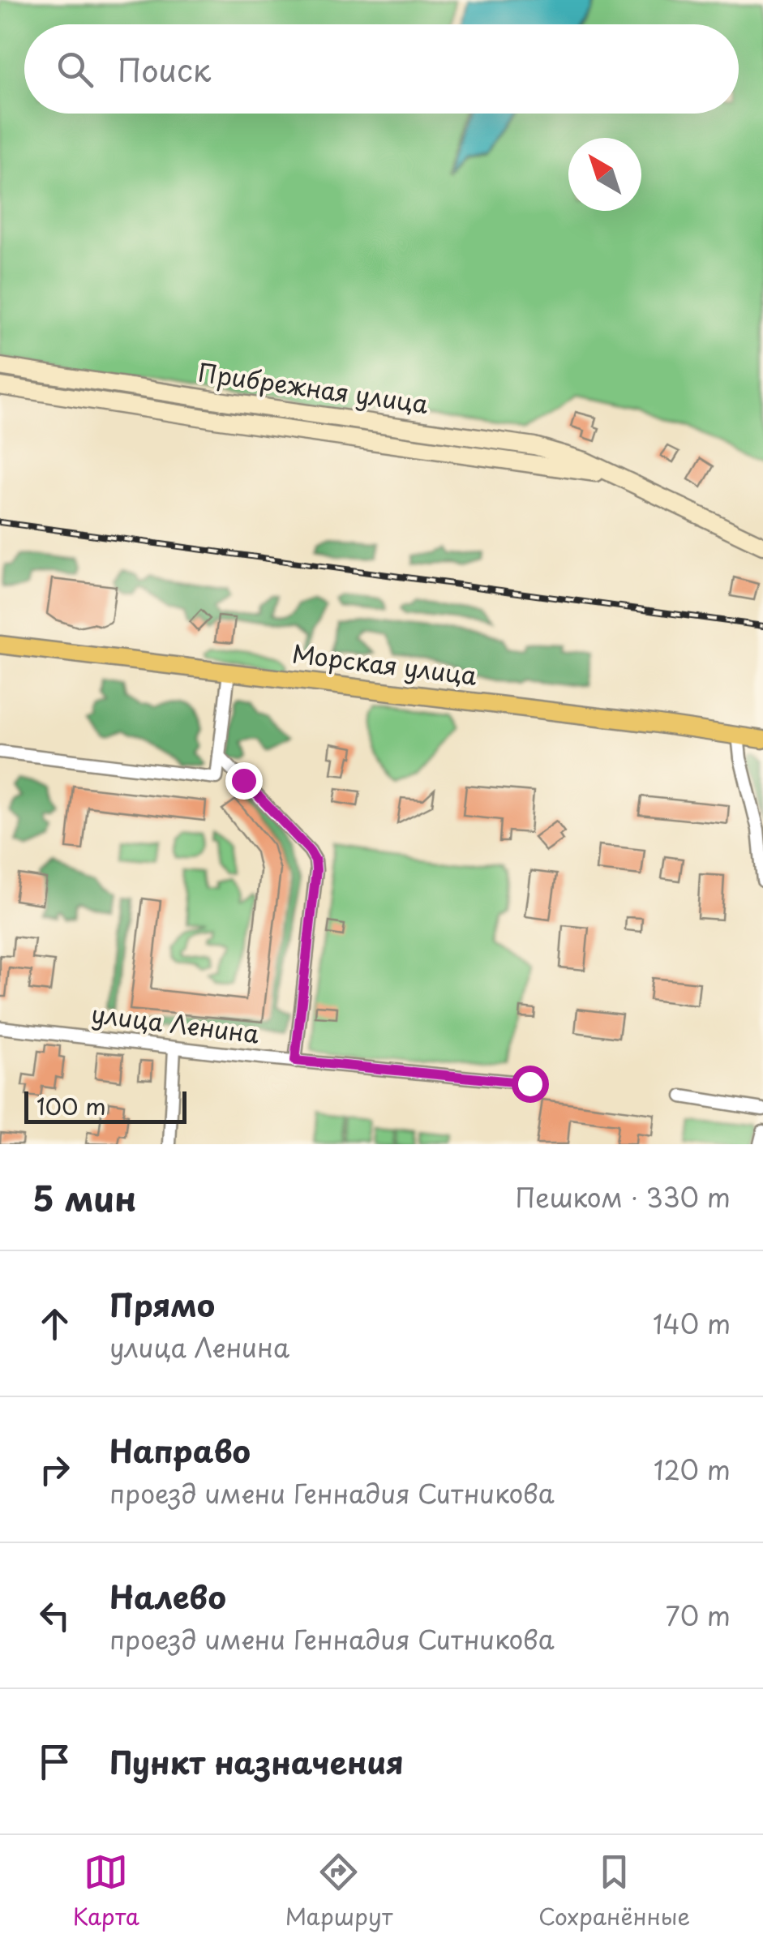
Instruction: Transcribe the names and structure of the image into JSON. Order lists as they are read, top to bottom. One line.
{"streets":{"main road":["Прибрежная улица","Морская улица"],"street":["улица Ленина"]},"scale_bar":"100 m","north":"top left","page":{"search":"Поиск","scale":"100 m","heading":["5 мин","Пешком · 330 m"],"list":[["Прямо","улица Ленина","140 m"],["Направо","проезд имени Геннадия Ситникова","120 m"],["Налево","проезд имени Геннадия Ситникова","70 m"],"Пункт назначения"],"nav":["Карта","Маршрут","Сохранённые"]}}
